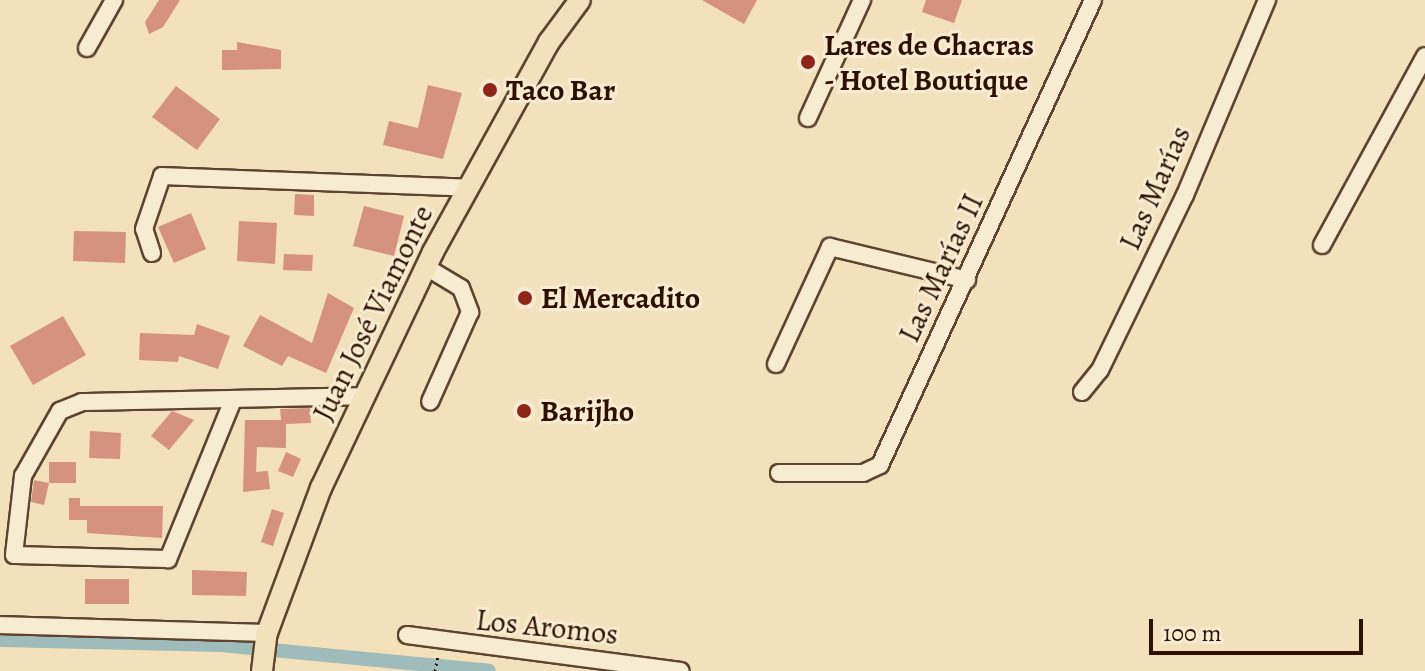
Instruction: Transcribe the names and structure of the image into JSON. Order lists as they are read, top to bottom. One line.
{"streets":{"main road":["Juan José Viamonte"],"street":["Las Marías","Las Marías II","Los Aromos"]},"places":["Lares de Chacras - Hotel Boutique","Taco Bar","El Mercadito","Barijho"],"scale_bar":"100 m"}
